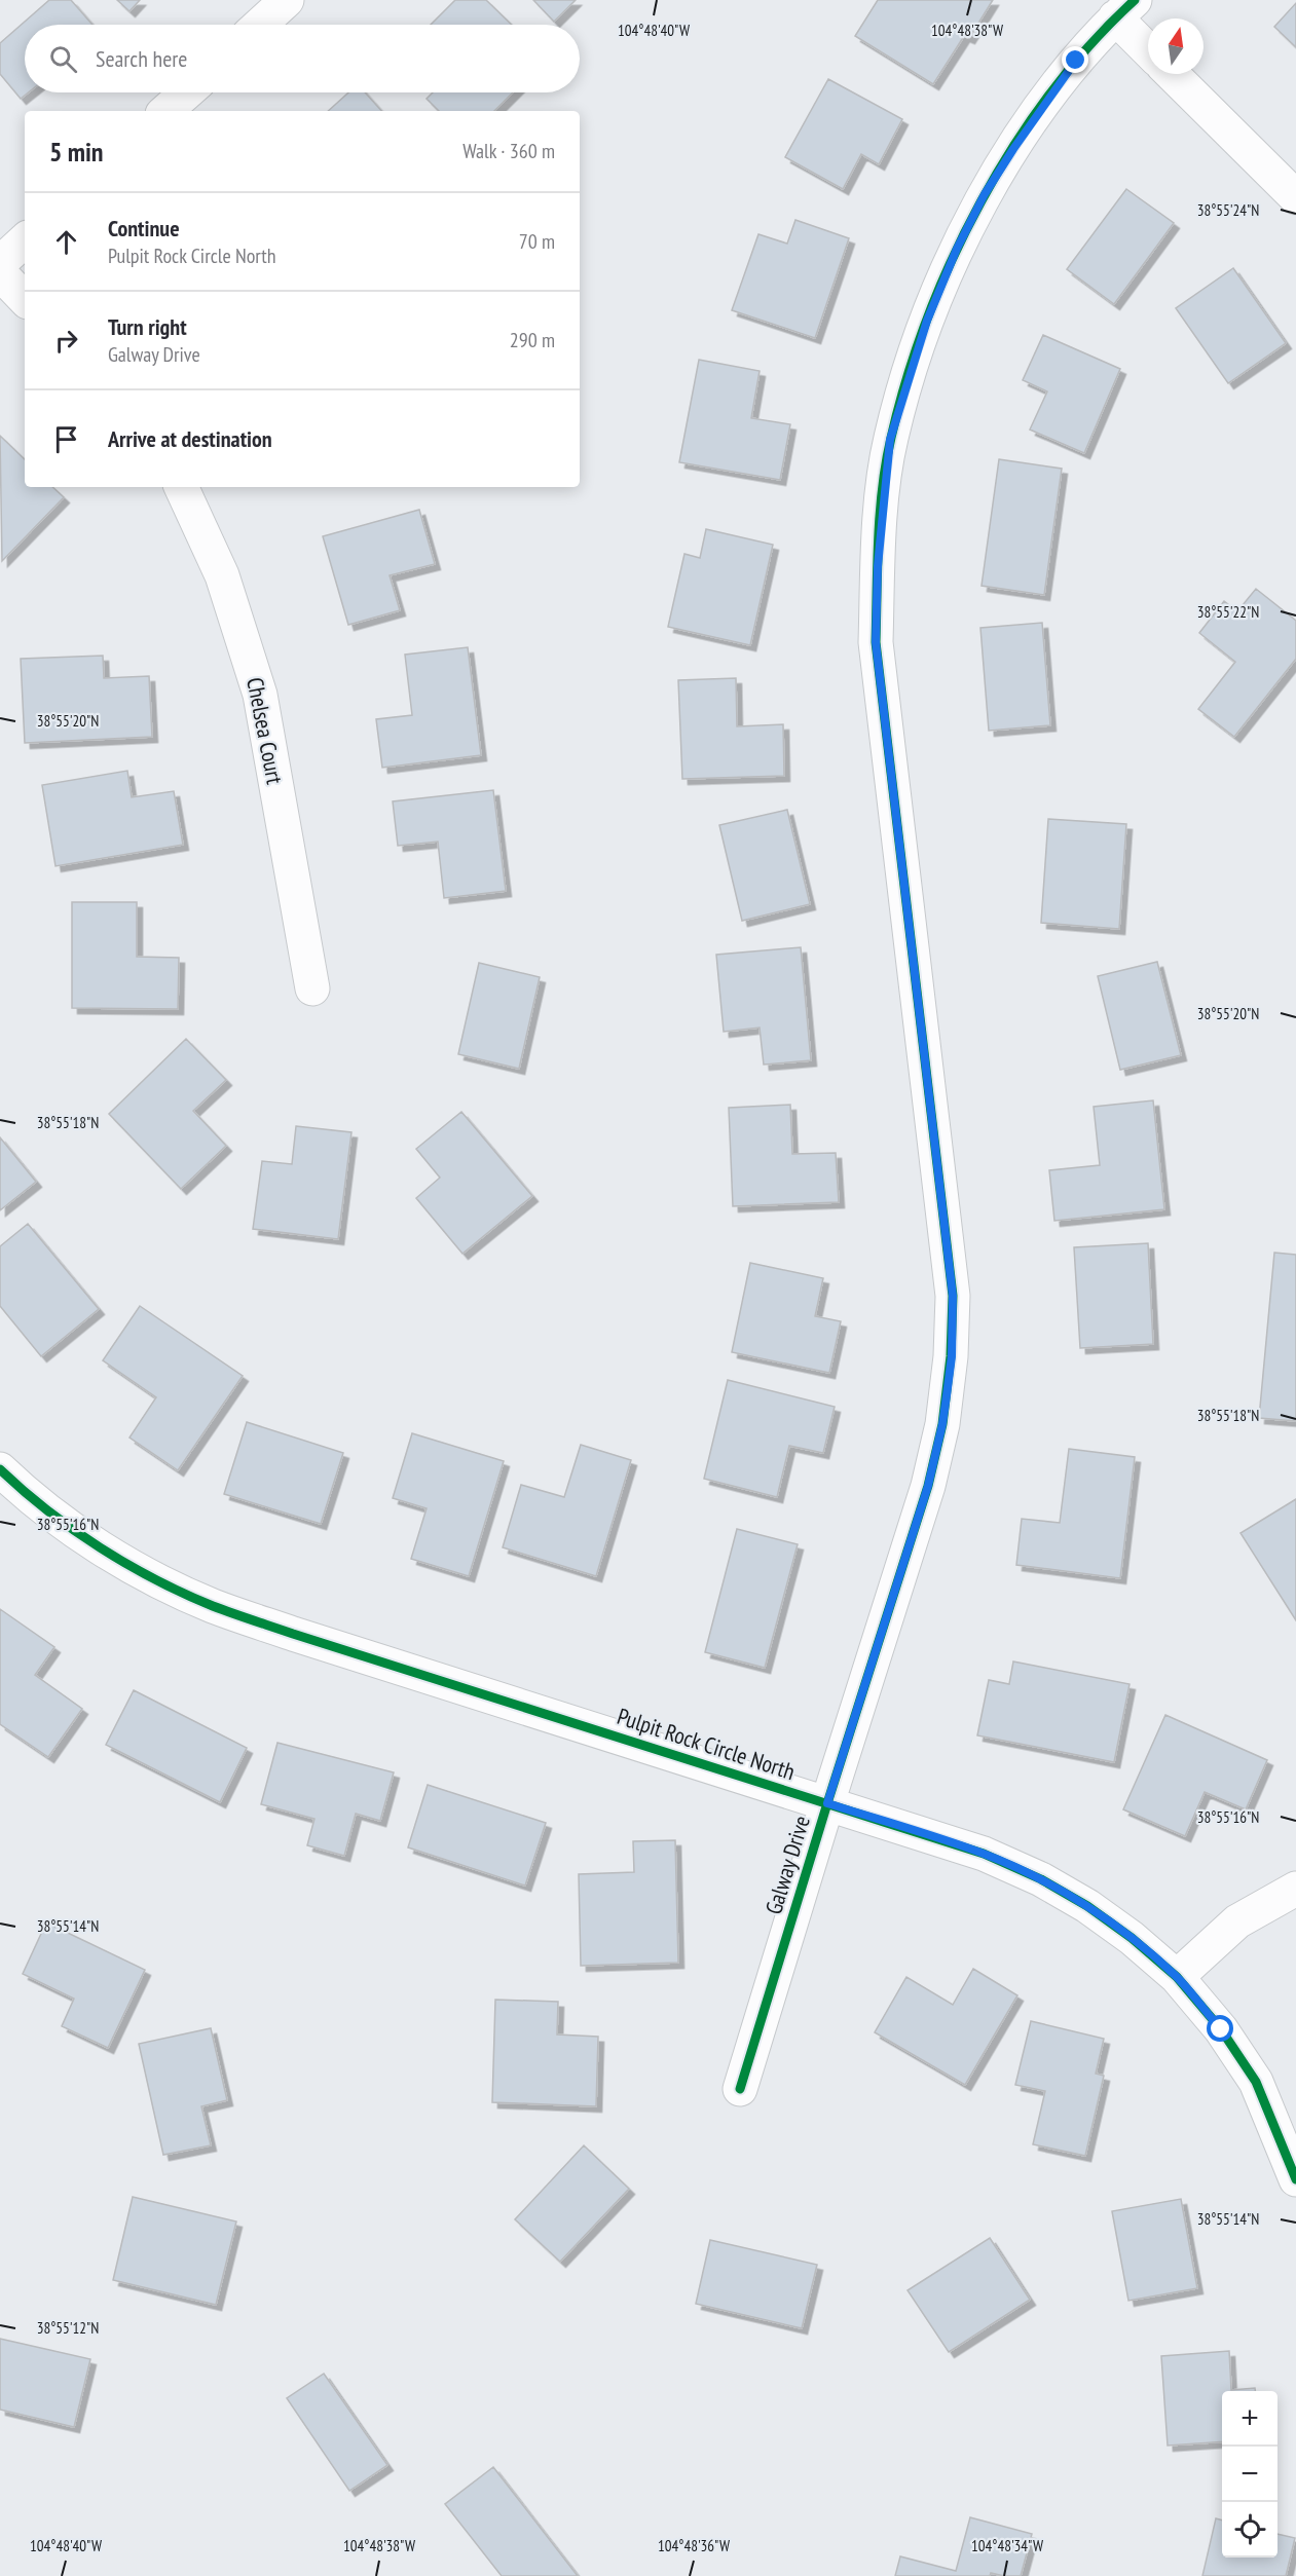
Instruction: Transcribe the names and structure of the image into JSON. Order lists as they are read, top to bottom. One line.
{"streets":{"street":["Chelsea Court","Pulpit Rock Circle North","Galway Drive"]},"crossings":[["Pulpit Rock Circle North","Galway Drive"]],"north":"top","page":{"search":"Search here","heading":["5 min","Walk · 360 m"],"list":[["Continue","Pulpit Rock Circle North","70 m"],["Turn right","Galway Drive","290 m"],"Arrive at destination"],"map_buttons":["+","−"]},"coordinates":["104°48'40\"W","104°48'38\"W","38°55'24\"N","38°55'22\"N","38°55'20\"N","38°55'18\"N","38°55'16\"N","38°55'14\"N","38°55'12\"N","104°48'36\"W","104°48'34\"W"]}
